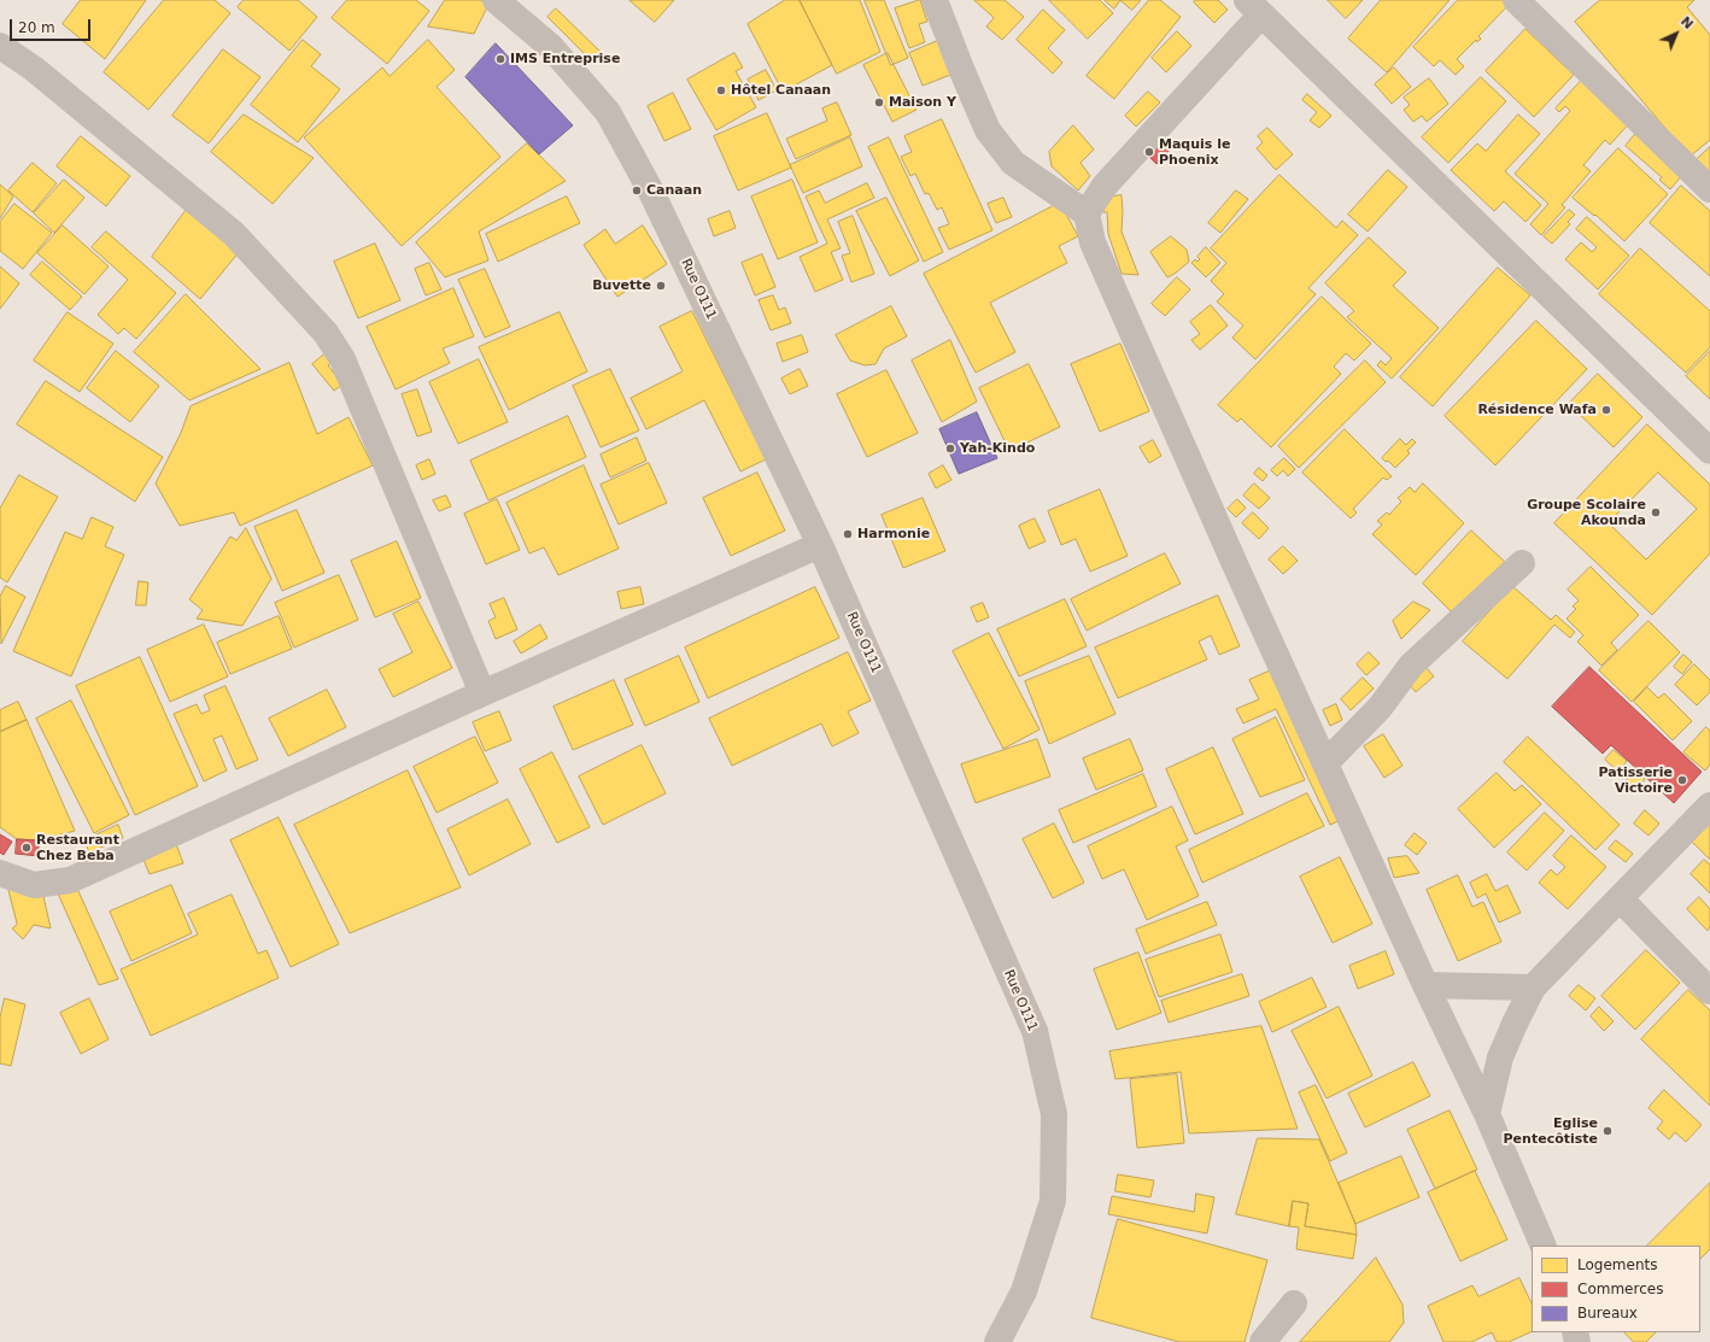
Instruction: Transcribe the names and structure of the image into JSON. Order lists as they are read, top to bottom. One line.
{"streets":{"street":["Rue O111"]},"places":["IMS Entreprise","Hôtel Canaan","Maison Y","Maquis le Phoenix","Canaan","Buvette","Résidence Wafa","Yah-Kindo","Groupe Scolaire Akounda","Harmonie","Patisserie Victoire","Restaurant Chez Beba","Eglise Pentecôtiste"],"legend":["Logements","Commerces","Bureaux"],"scale_bar":"20 m","north":"top right"}
